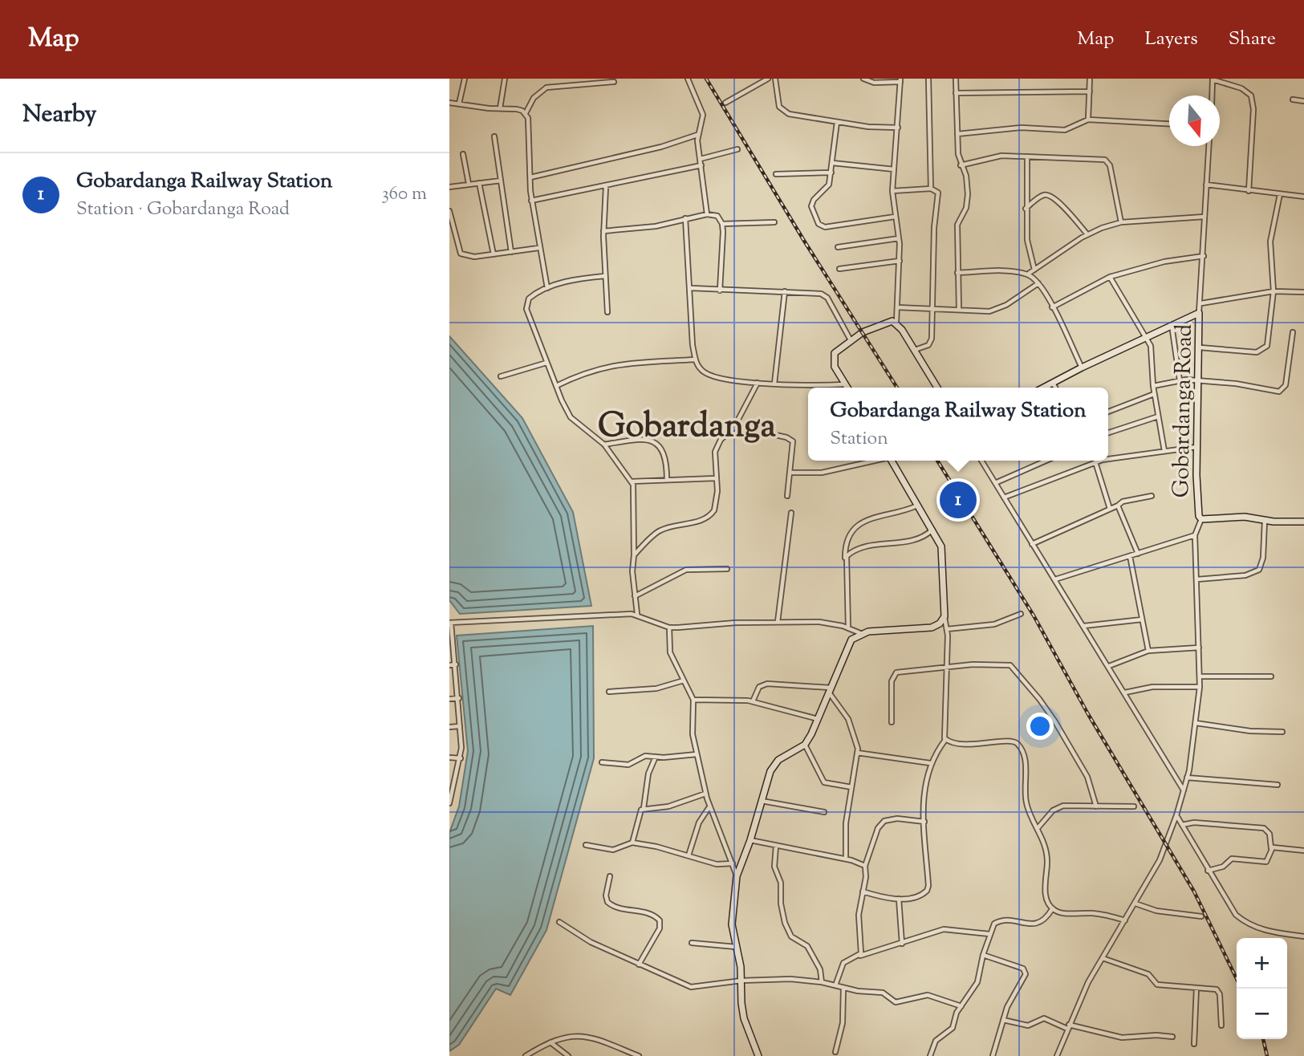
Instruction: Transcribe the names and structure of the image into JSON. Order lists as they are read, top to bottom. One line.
{"streets":{"main road":["Gobardanga Road"]},"districts":["Gobardanga"],"north":"bottom","page":{"header":"Map","nav":["Map","Layers","Share"],"heading":"Nearby","list":[{"mark":"1","name":"Gobardanga Railway Station","note":"Station · Gobardanga Road","value":"360 m"}],"popup":["Gobardanga Railway Station","Station"],"pins":"1","map_buttons":["+","−"]}}
